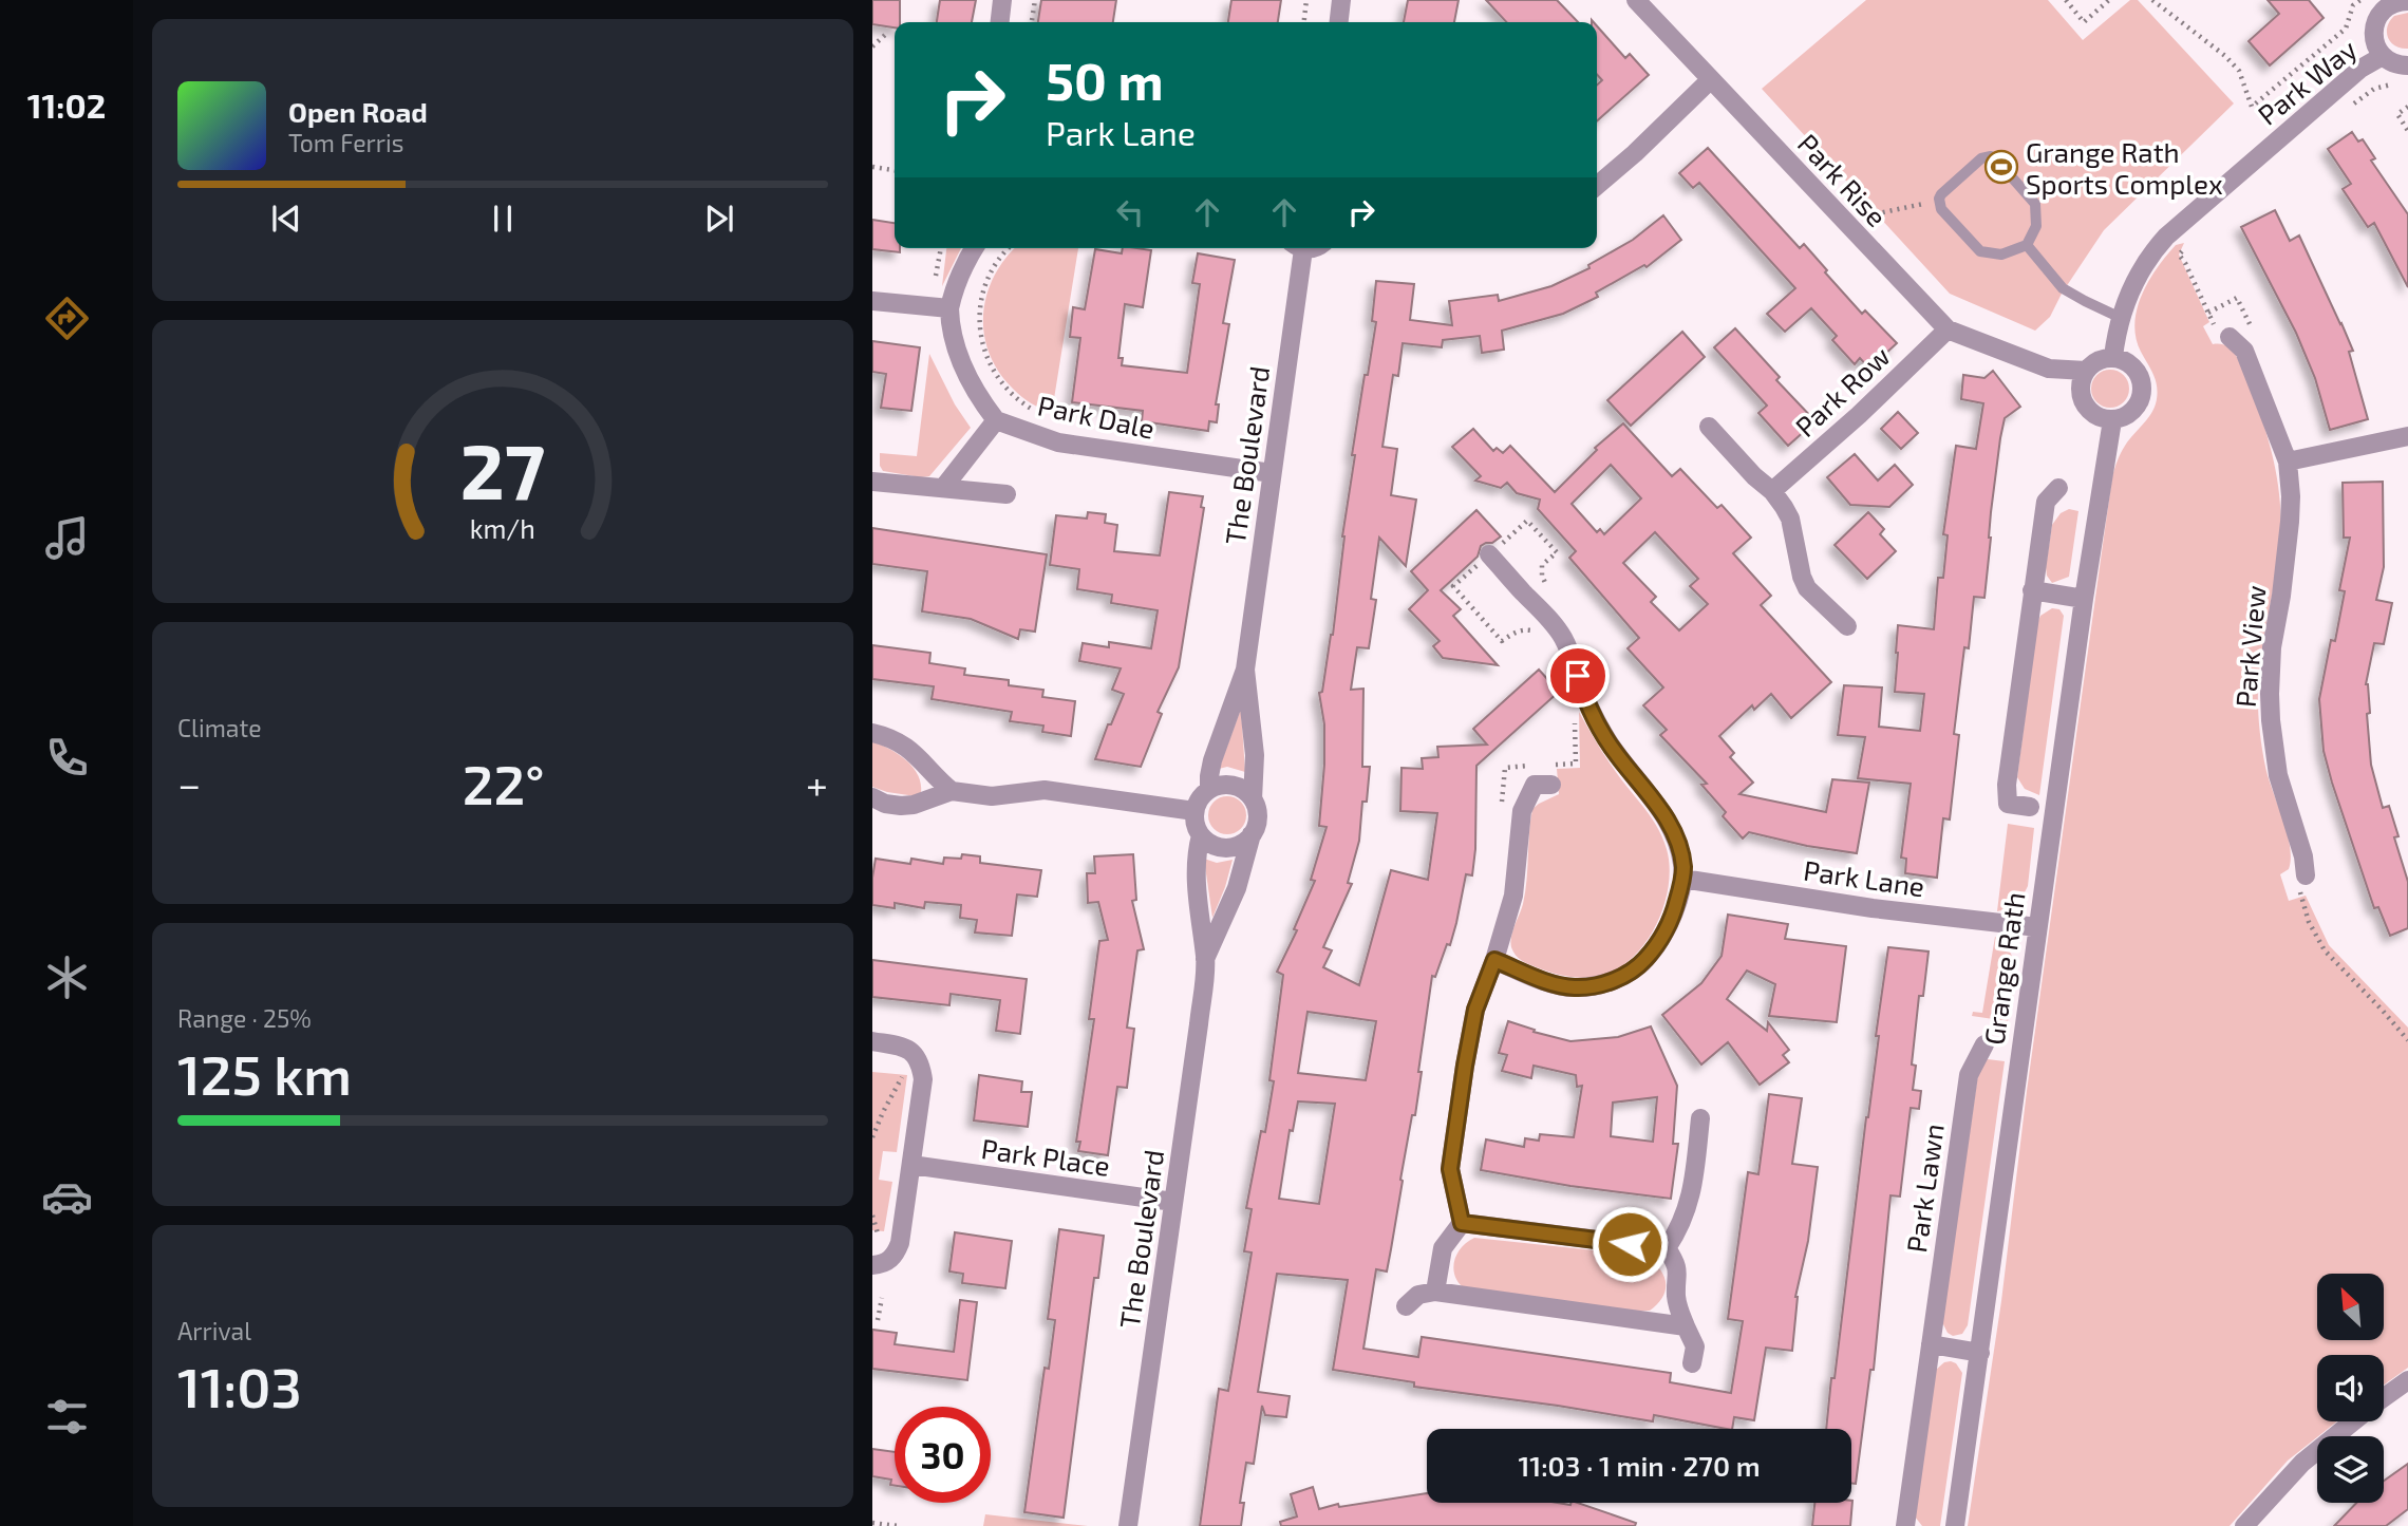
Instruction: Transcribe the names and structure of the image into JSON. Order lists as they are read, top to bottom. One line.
{"streets":{"street":["Park Way","Park Rise","Park Row","Park Dale","The Boulevard","Park View","Park Lane","Grange Rath","Park Place","Park Lawn"]},"crossings":[["Park Way","Park Rise"],["Park Way","Grange Rath"],["Park Rise","Park Row"],["Park Rise","Grange Rath"],["Park Dale","The Boulevard"],["The Boulevard","Park Place"],["Park Lane","Grange Rath"]],"places":{"sports":["Grange Rath Sports Complex"]},"north":"top left","page":{"tabs":"11:02","turn":["50 m","Park Lane"],"song":["Open Road","Tom Ferris"],"tile":["Climate",["Range · 25%","125 km"],["Arrival","11:03"]],"heat":["−","22°","+"],"limit":"30","trip":"11:03 · 1 min · 270 m","gauge":["27","km/h"]}}
